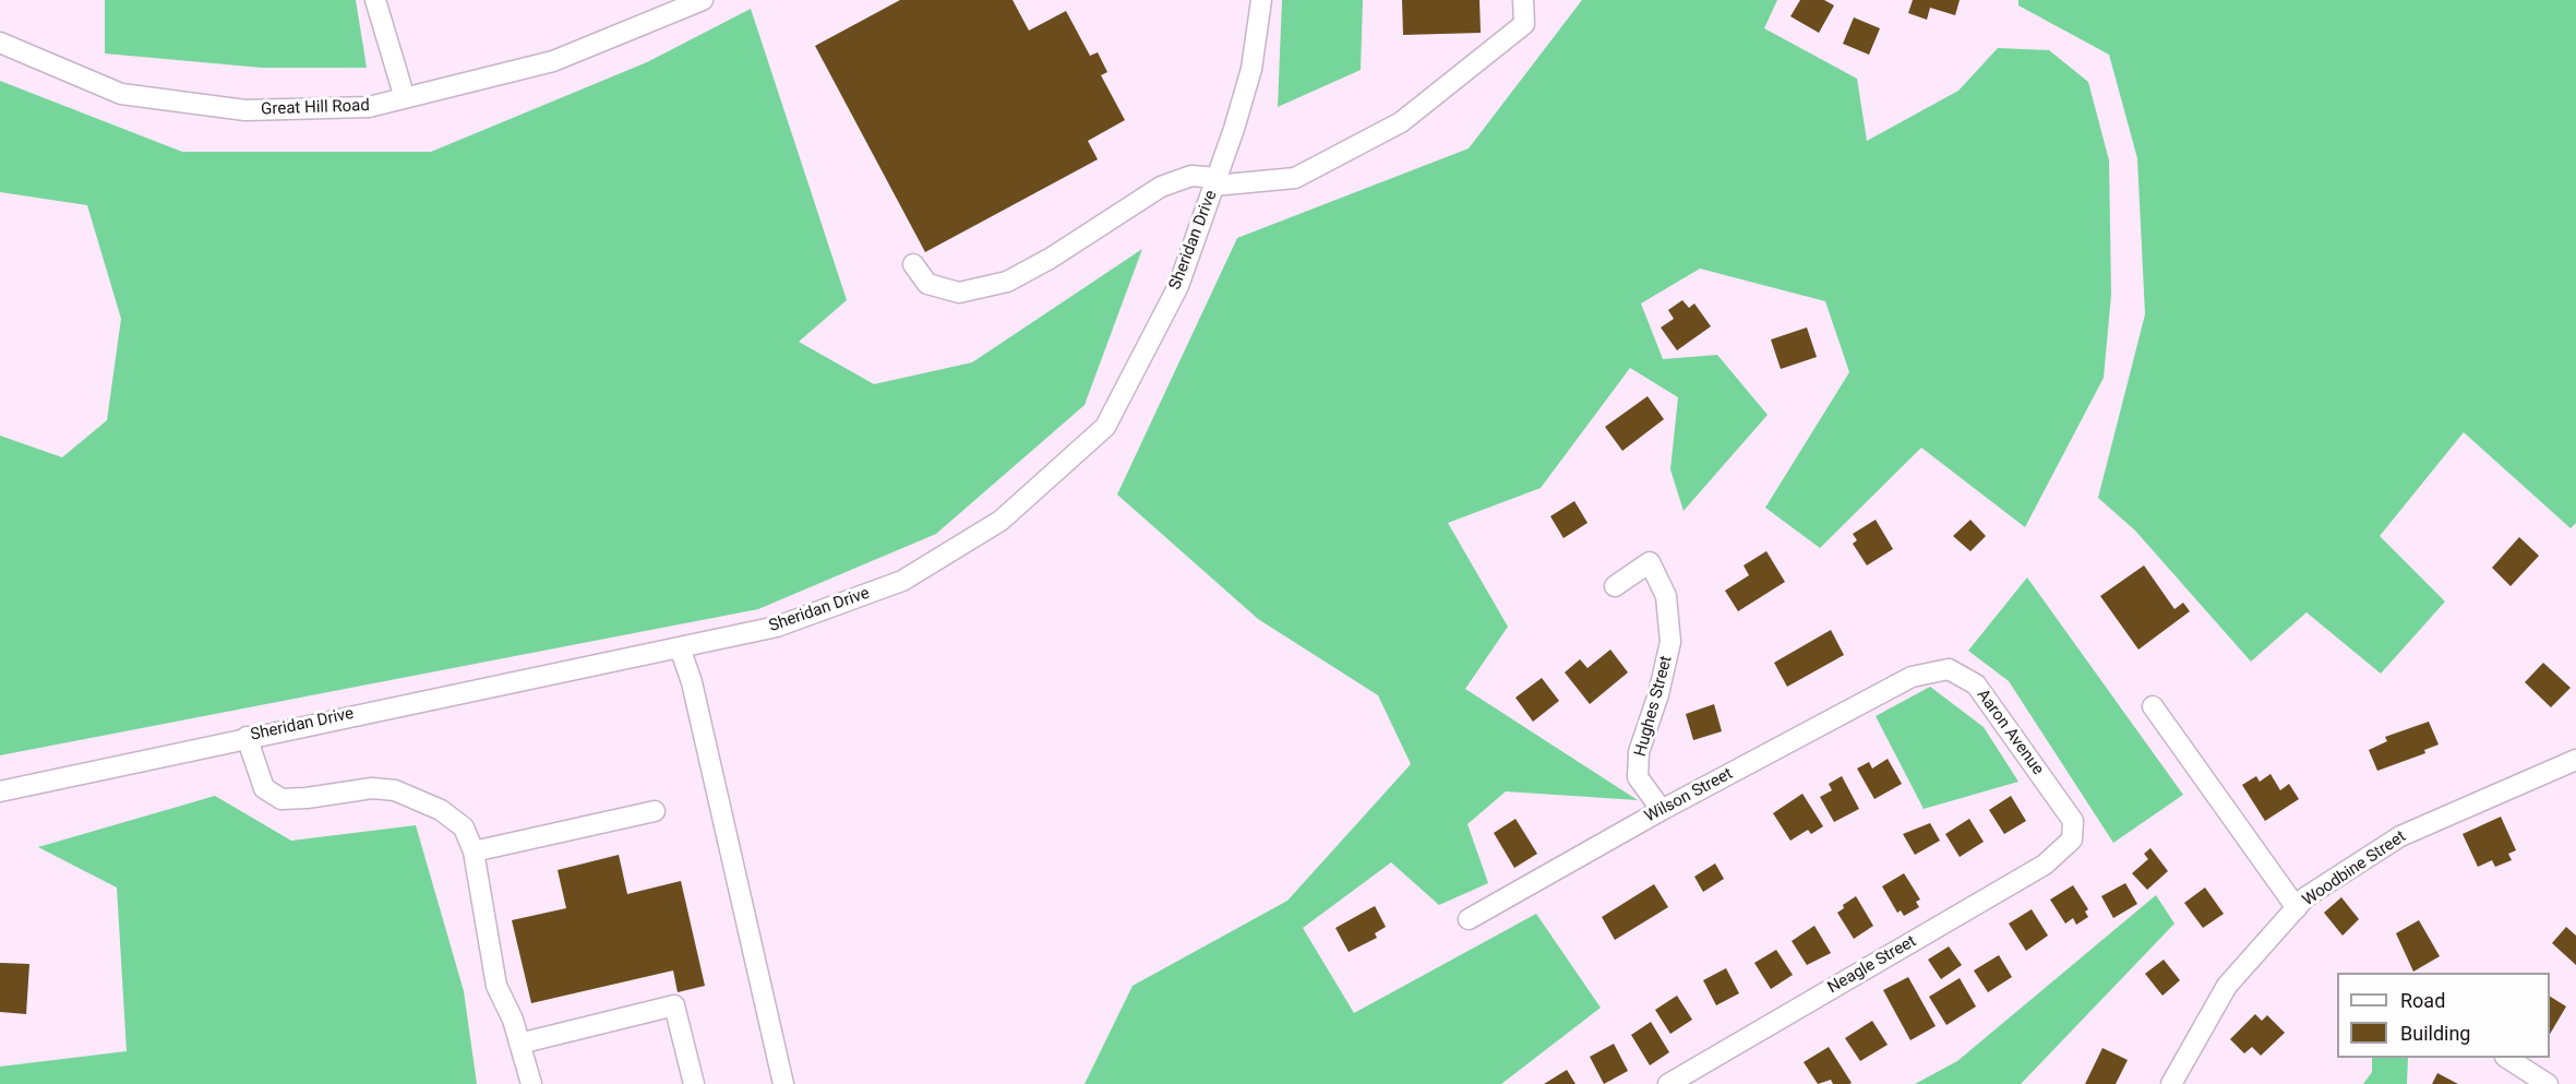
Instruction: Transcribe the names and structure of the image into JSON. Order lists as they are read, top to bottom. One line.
{"streets":{"street":["Great Hill Road","Sheridan Drive","Hughes Street","Aaron Avenue","Wilson Street","Woodbine Street","Neagle Street"]},"crossings":[["Hughes Street","Wilson Street"],["Aaron Avenue","Wilson Street"],["Aaron Avenue","Neagle Street"]],"legend":["Road","Building"]}
